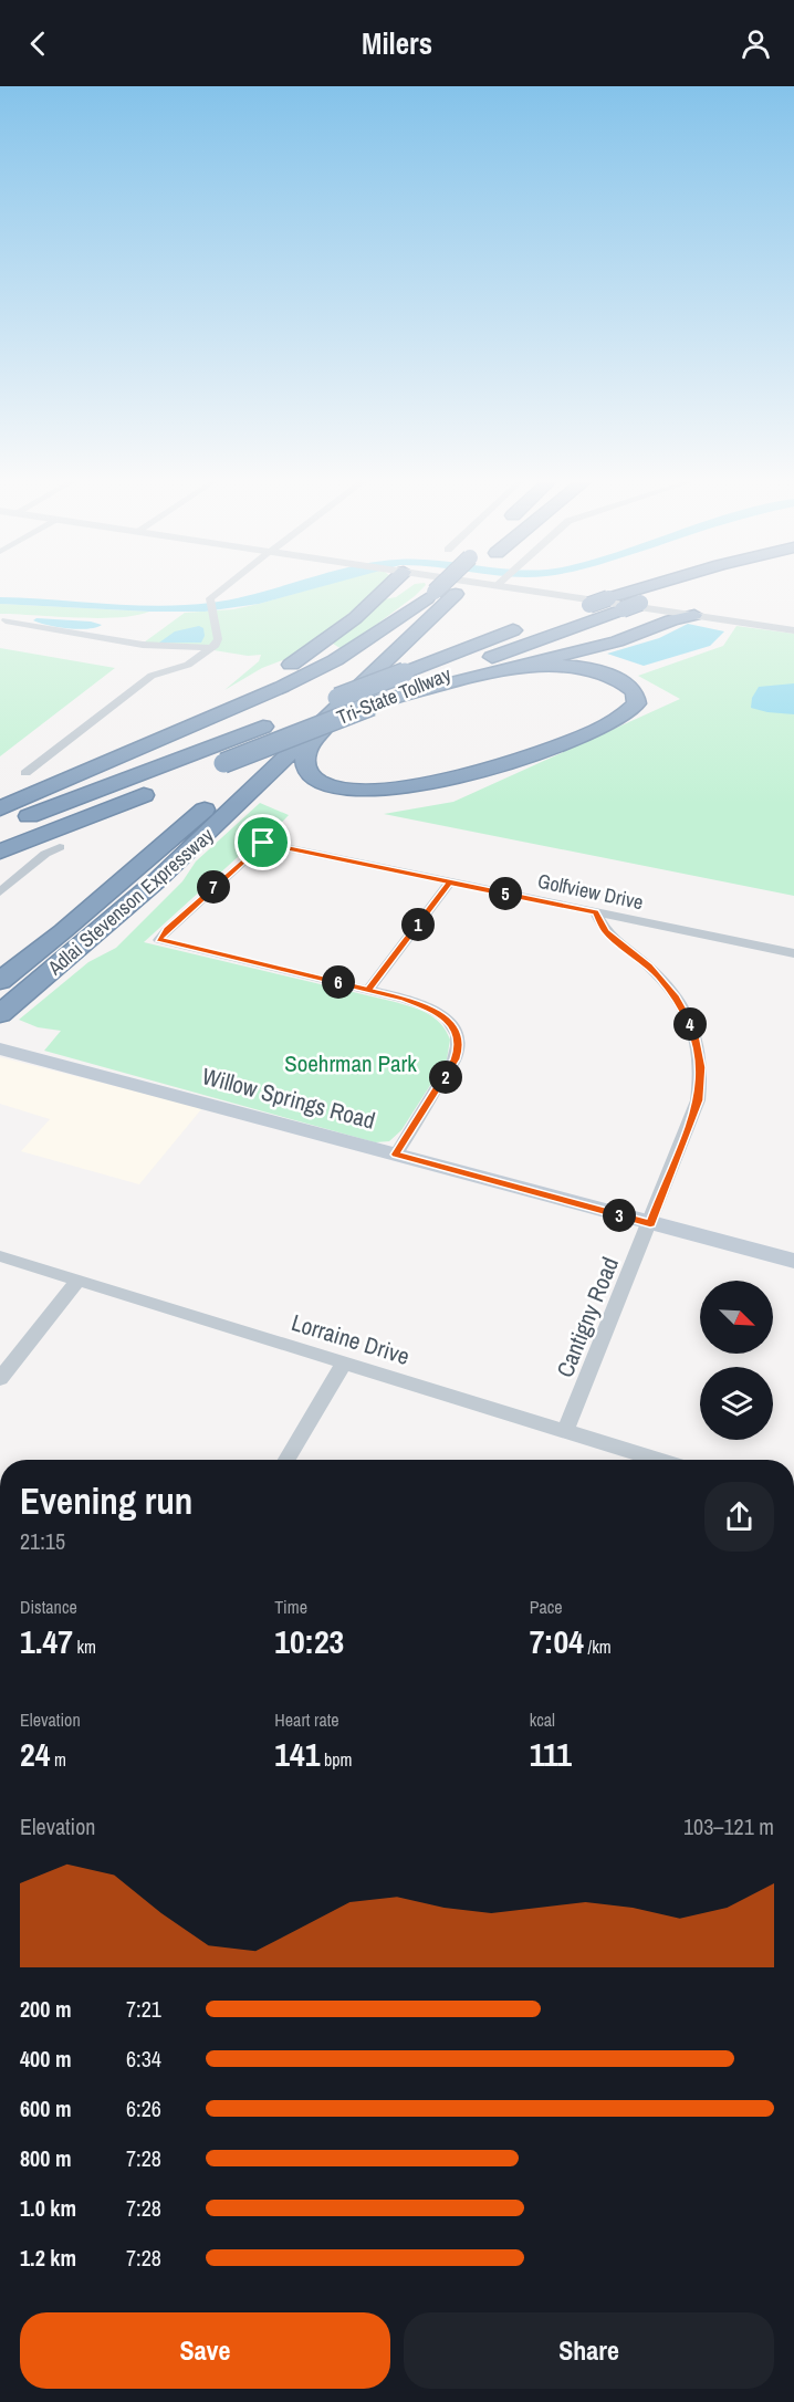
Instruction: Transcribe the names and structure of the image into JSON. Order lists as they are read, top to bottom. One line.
{"streets":{"highway":["Tri-State Tollway","Adlai Stevenson Expressway"],"main road":["Willow Springs Road"],"street":["Golfview Drive","Cantigny Road","Lorraine Drive"]},"crossings":[["Golfview Drive","Cantigny Road"],["Willow Springs Road","Cantigny Road"],["Cantigny Road","Lorraine Drive"]],"parks":["Soehrman Park"],"north":"bottom right","page":{"header":"Milers","pins":["7","5","1","6","4","2","3"],"heading":["Evening run","21:15"],"stats":[["Distance","1.47 km"],["Time","10:23"],["Pace","7:04 /km"],["Elevation","24 m"],["Heart rate","141 bpm"],["kcal","111"]],"chart":["Elevation","103–121 m"],"list":[{"name":"200 m","note":"7:21"},{"name":"400 m","note":"6:34"},{"name":"600 m","note":"6:26"},{"name":"800 m","note":"7:28"},{"name":"1.0 km","note":"7:28"},{"name":"1.2 km","note":"7:28"}],"buttons":["Save","Share"]}}
